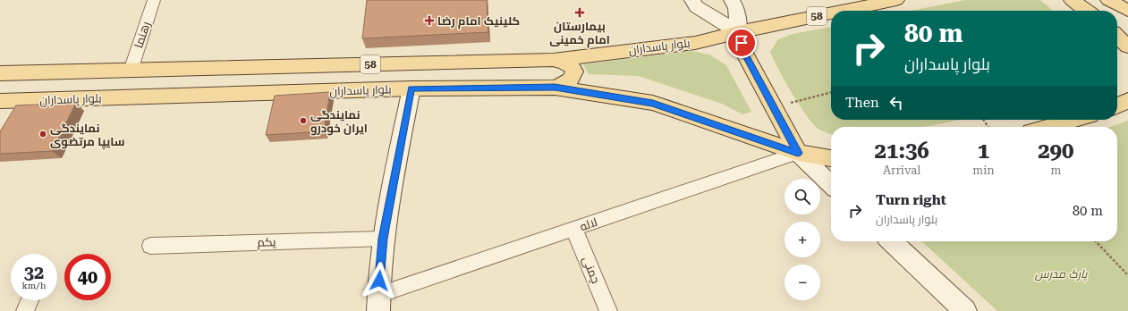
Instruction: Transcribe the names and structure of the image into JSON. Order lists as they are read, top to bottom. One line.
{"streets":{"main road":["58","بلوار پاسداران"],"street":["رهنما","لاله","یکم","چمنی"]},"crossings":[["58","بلوار پاسداران"],["58","لاله"],["رهنما","بلوار پاسداران"],["بلوار پاسداران","لاله"],["لاله","چمنی"]],"parks":["پارک مدرس"],"places":{"health":["بیمارستان امام خمینی","کلینیک امام رضا"],"other":["نمایندگی ایران خودرو","نمایندگی سایپا مرتضوی"]},"page":{"turn":["80 m","بلوار پاسداران"],"then":"Then","eta":["21:36","Arrival","1","min","290","m"],"map_buttons":["+","−"],"list":[{"name":"Turn right","note":"بلوار پاسداران","value":"80 m"}],"speed":"32 km/h","limit":"40"}}
